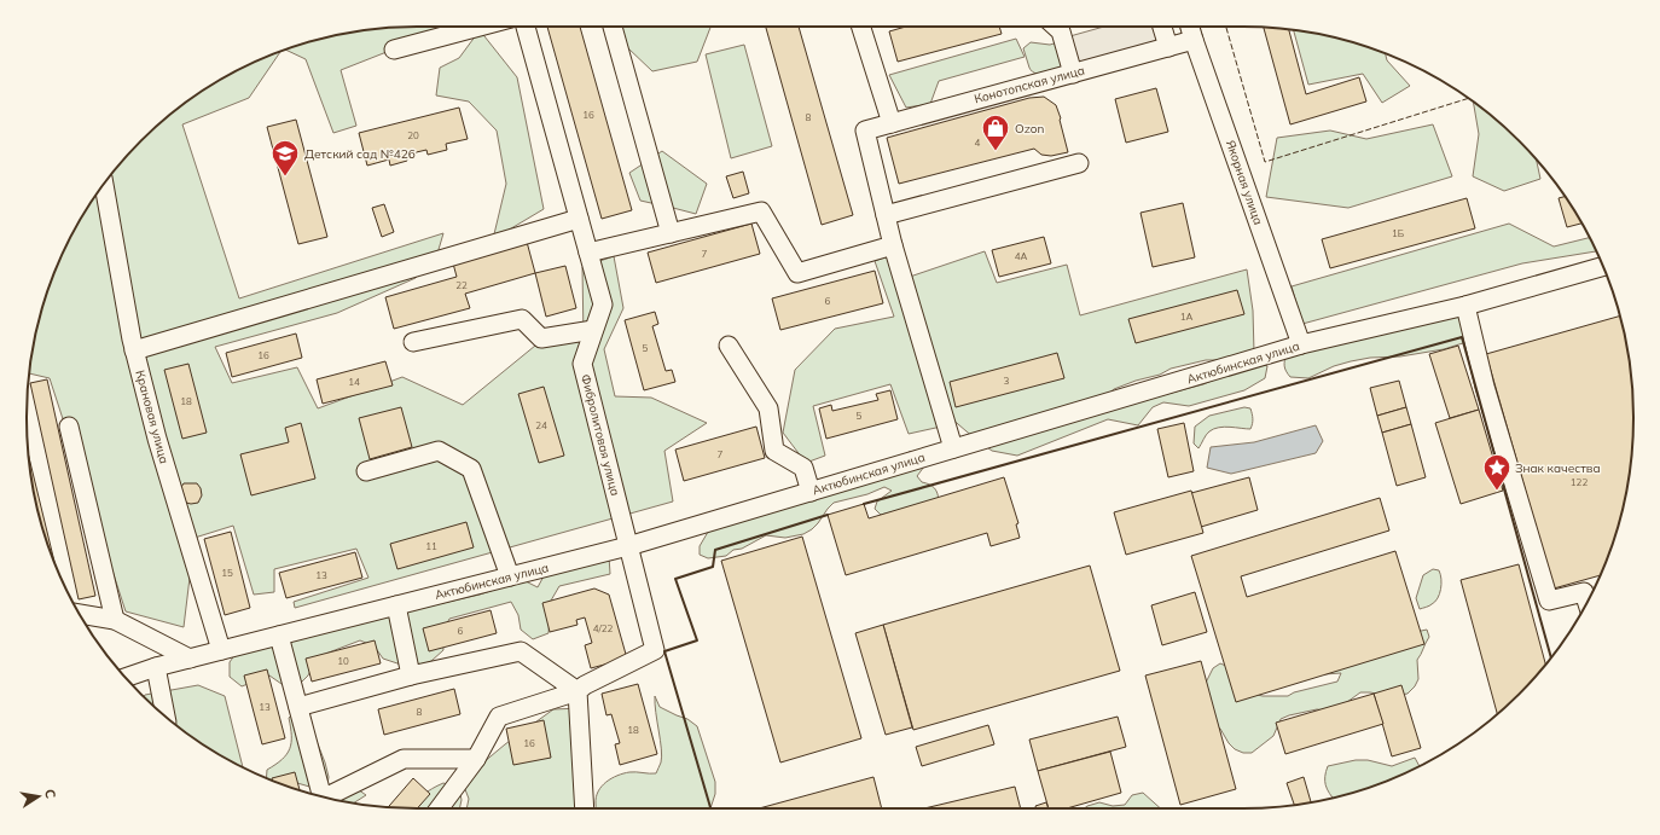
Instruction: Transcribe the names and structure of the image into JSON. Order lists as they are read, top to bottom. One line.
{"streets":{"street":["Конотопская улица","Якорная улица","Актюбинская улица","Крановая улица","Фибролитовая улица"]},"crossings":[["Конотопская улица","Якорная улица"],["Якорная улица","Актюбинская улица"],["Актюбинская улица","Крановая улица"],["Актюбинская улица","Фибролитовая улица"]],"places":{"shop":["Ozon"],"school or university":["Детский сад №426"],"place":["Знак качества"]},"house_numbers":["16","8","20","4","1Б","7","4А","22","6","1А","5","16","3","14","18","5","24","7","122","11","15","13","4/22","6","10","13","8","18","16"],"north":"right"}
